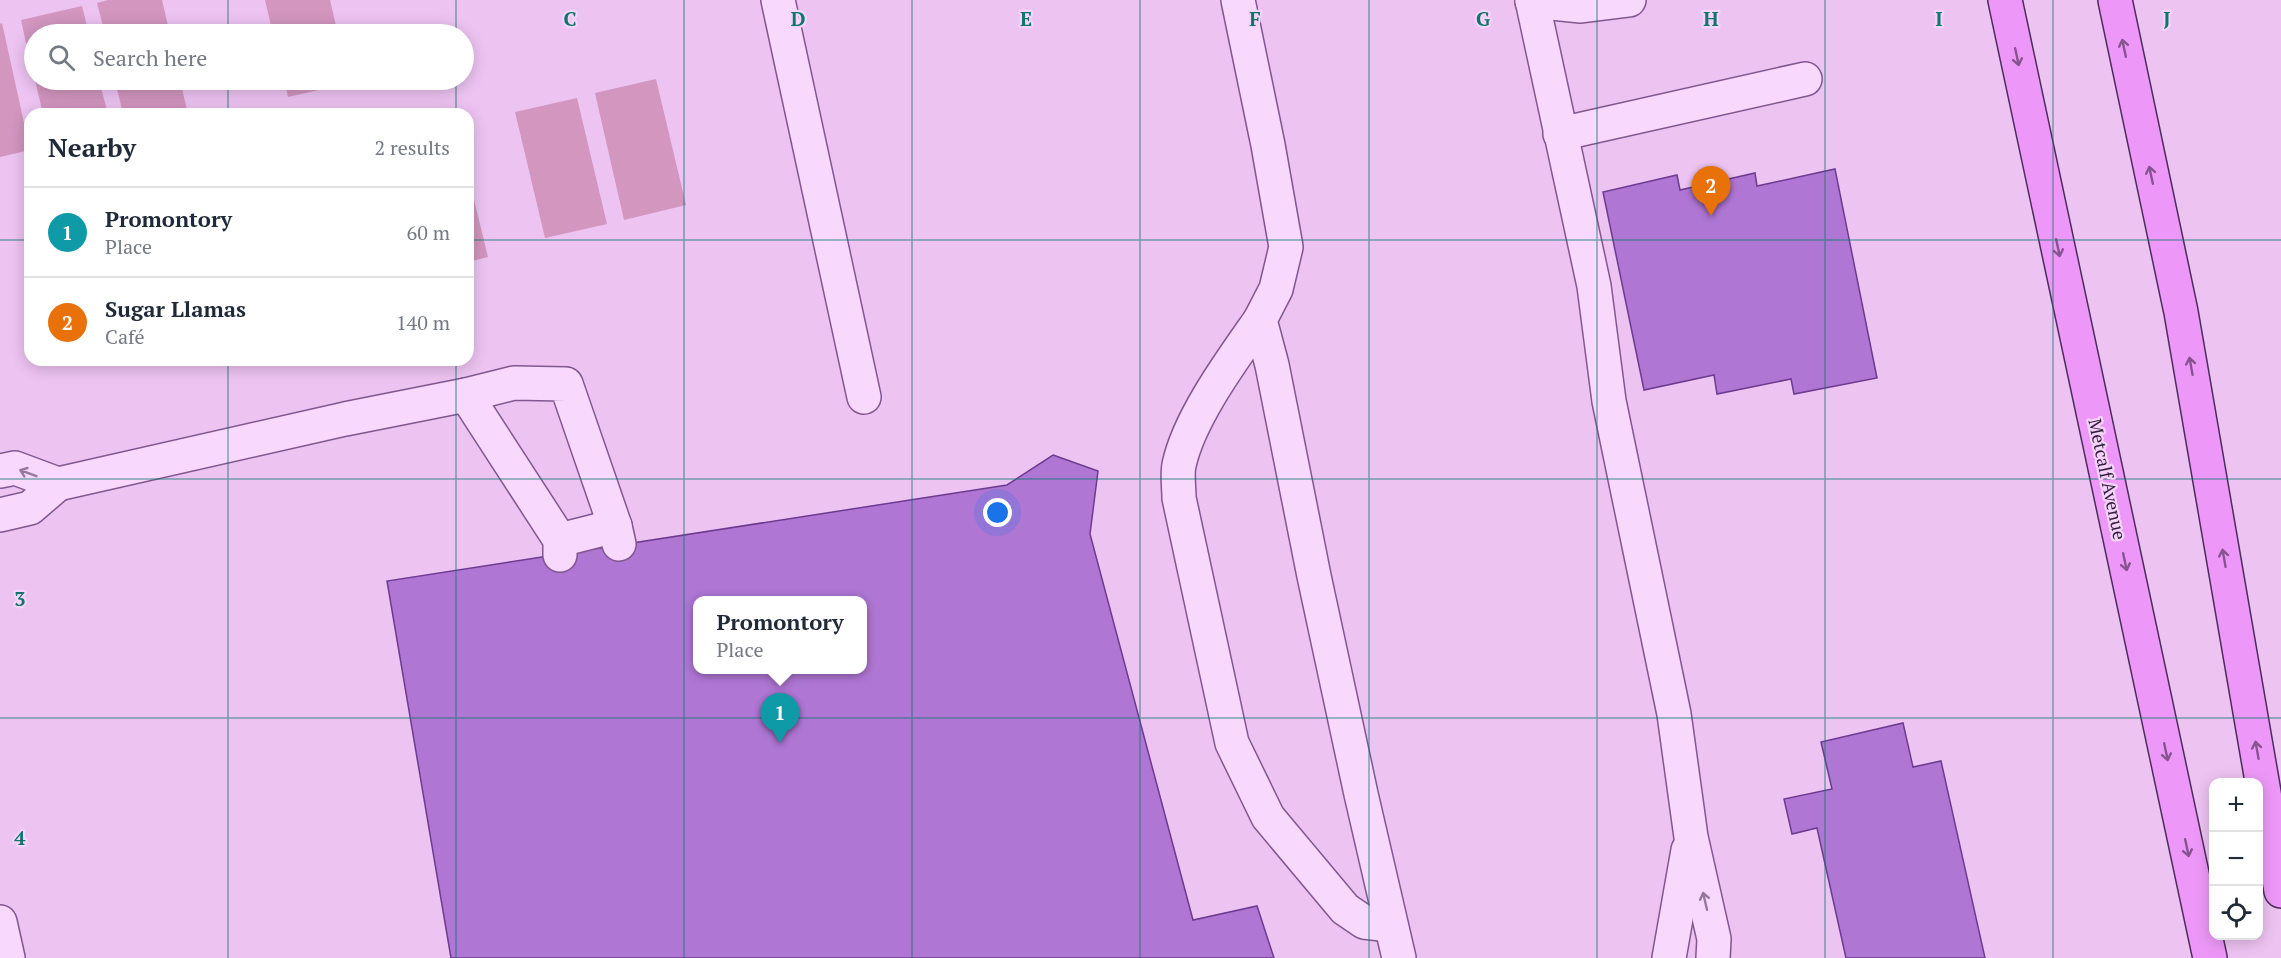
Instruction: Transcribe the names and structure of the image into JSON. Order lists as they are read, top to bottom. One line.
{"streets":{"main road":["Metcalf Avenue"]},"page":{"search":"Search here","heading":["Nearby","2 results"],"pins":["2","1"],"list":[{"mark":"1","name":"Promontory","note":"Place","value":"60 m"},{"mark":"2","name":"Sugar Llamas","note":"Café","value":"140 m"}],"popup":["Promontory","Place"],"map_buttons":["+","−"]},"grid":{"columns":["C","D","E","F","G","H","I","J"],"rows":["3","4"]}}
